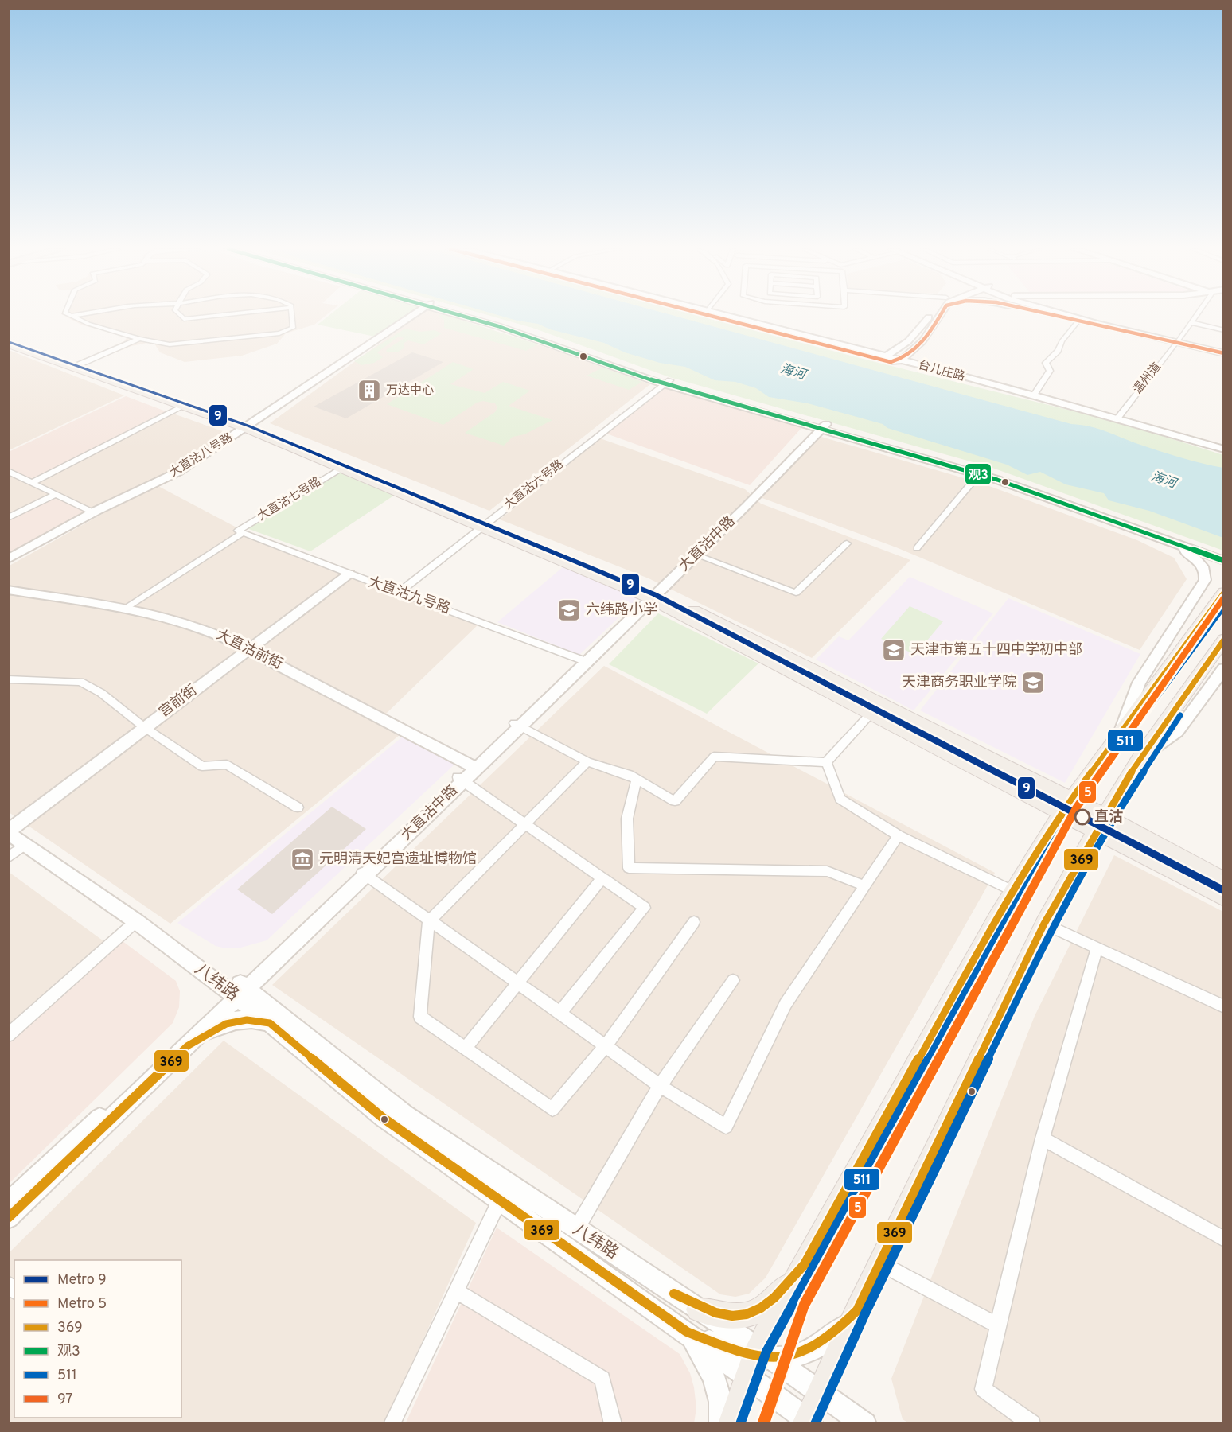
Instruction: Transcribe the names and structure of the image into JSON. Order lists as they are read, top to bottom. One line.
{"streets":{"street":["台儿庄路","温州道","大直沽八号路","大直沽六号路","大直沽七号路","大直沽中路","大直沽九号路","大直沽前街","宫前街","八纬路"]},"crossings":[["台儿庄路","温州道"],["大直沽六号路","大直沽九号路"],["大直沽七号路","大直沽九号路"],["大直沽七号路","大直沽前街"],["大直沽中路","大直沽九号路"],["大直沽中路","大直沽前街"],["大直沽中路","八纬路"],["大直沽九号路","宫前街"],["大直沽前街","宫前街"],["宫前街","八纬路"]],"water":["海河"],"places":{"building":["万达中心"],"school or university":["六纬路小学","天津市第五十四中学初中部","天津商务职业学院"],"other":["直沽"],"museum":["元明清天妃宫遗址博物馆"]},"lines":["transit line 观3","transit line 97","metro line 9","transit line 369","metro line 5","transit line 511"],"legend":["Metro 9","Metro 5","369","观3","511","97"]}
